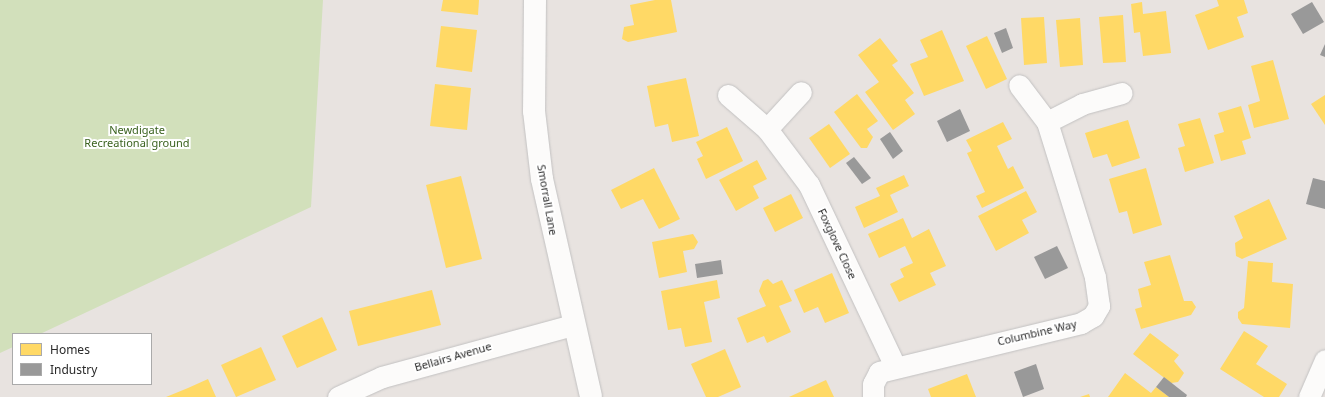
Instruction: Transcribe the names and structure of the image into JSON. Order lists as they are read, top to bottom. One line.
{"streets":{"street":["Smorrall Lane","Foxglove Close","Columbine Way","Bellairs Avenue"]},"crossings":[["Smorrall Lane","Bellairs Avenue"],["Foxglove Close","Columbine Way"]],"parks":["Newdigate Recreational ground"],"legend":["Homes","Industry"]}
